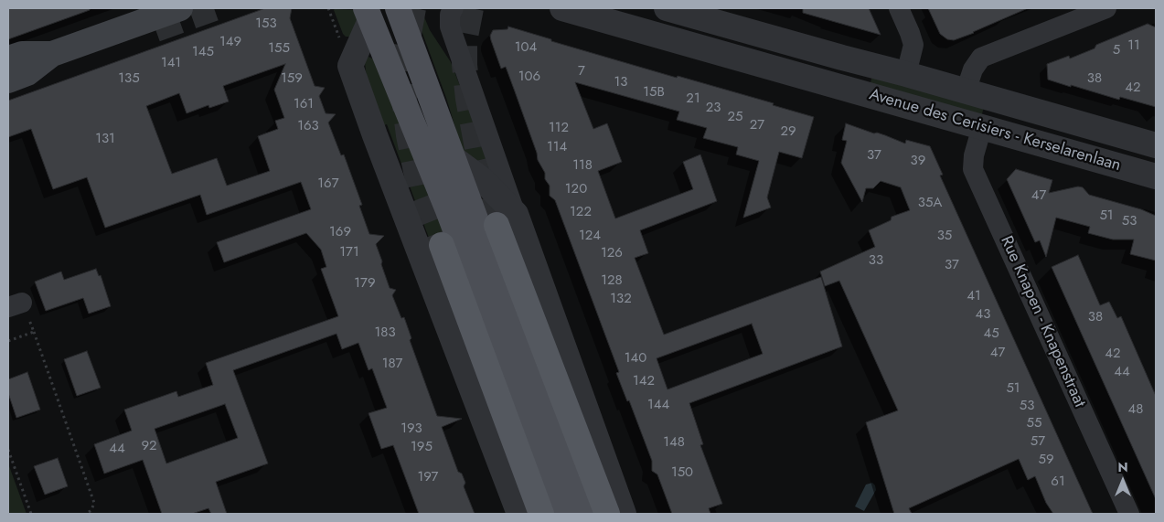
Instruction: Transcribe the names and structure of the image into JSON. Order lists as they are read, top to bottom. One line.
{"streets":{"street":["Avenue des Cerisiers - Kerselarenlaan","Rue Knapen - Knapenstraat"]},"crossings":[["Avenue des Cerisiers - Kerselarenlaan","Rue Knapen - Knapenstraat"]],"house_numbers":["153","149","11","104","155","5","145","141","7","106","135","159","38","13","42","15B","21","161","23","25","27","163","112","29","131","114","37","39","118","167","120","47","35A","122","51","53","169","124","35","171","126","33","37","128","179","41","132","43","38","183","45","47","42","140","187","44","142","51","144","53","48","55","193","57","148","92","195","44","59","150","197","61"],"north":"top"}
